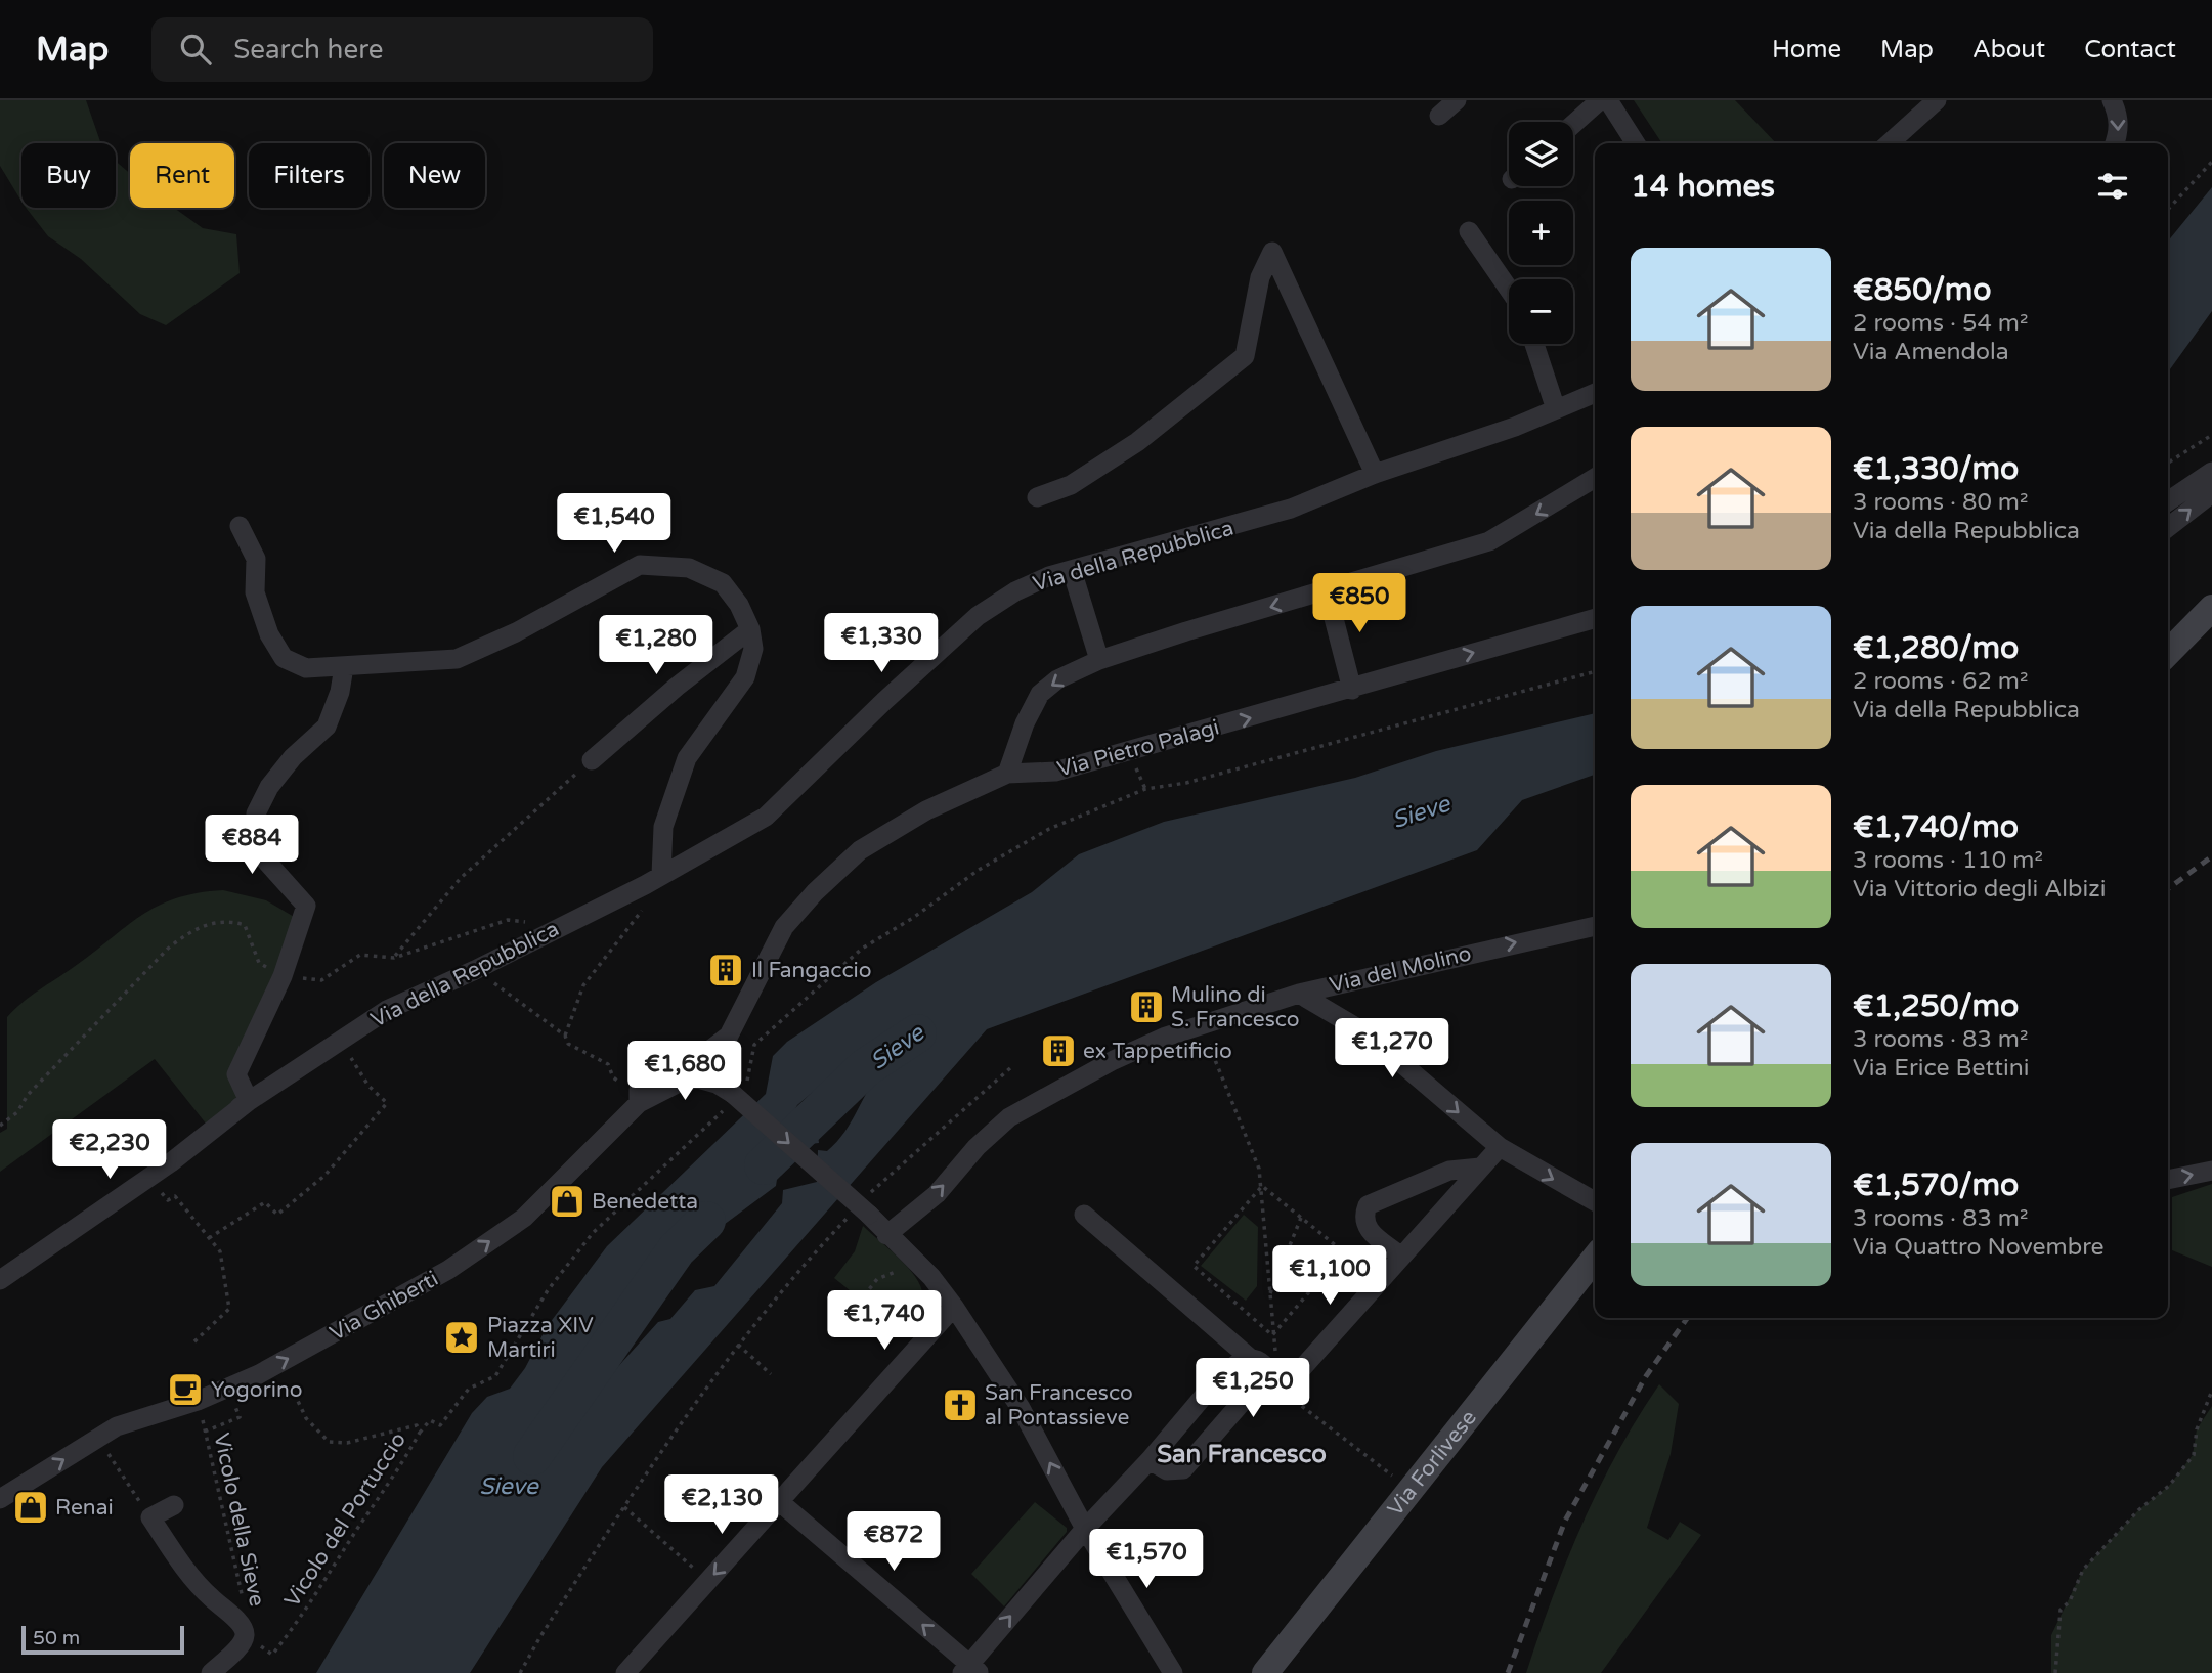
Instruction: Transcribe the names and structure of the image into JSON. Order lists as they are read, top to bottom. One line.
{"streets":{"street":["Via della Repubblica","Via Pietro Palagi","Via del Molino","Via Ghiberti","Via Forlivese"],"path":["Vicolo della Sieve","Vicolo del Portuccio"]},"crossings":[["Via Pietro Palagi","Via Ghiberti"],["Via Ghiberti","Vicolo della Sieve"],["Via Ghiberti","Vicolo del Portuccio"],["Vicolo della Sieve","Vicolo del Portuccio"]],"one_way":["Via del Molino","Via Ghiberti"],"districts":["San Francesco"],"water":["Sieve"],"places":{"building":["Il Fangaccio","Mulino di S. Francesco","ex Tappetificio"],"shop":["Benedetta","Renai"],"place":["Piazza XIV Martiri"],"cafe":["Yogorino"],"church":["San Francesco al Pontassieve"]},"scale_bar":"50 m","page":{"header":"Map","search":"Search here","nav":["Home","Map","About","Contact"],"map_buttons":["+","−"],"chip":["Buy","Rent","Filters","New"],"heading":"14 homes","list":[{"name":"€850/mo","note":"2 rooms · 54 m² · Via Amendola"},{"name":"€1,330/mo","note":"3 rooms · 80 m² · Via della Repubblica"},{"name":"€1,280/mo","note":"2 rooms · 62 m² · Via della Repubblica"},{"name":"€1,740/mo","note":"3 rooms · 110 m² · Via Vittorio degli Albizi"},{"name":"€1,250/mo","note":"3 rooms · 83 m² · Via Erice Bettini"},{"name":"€1,570/mo","note":"3 rooms · 83 m² · Via Quattro Novembre"}],"price":["€1,540","€850","€1,330","€1,280","€884","€1,270","€1,680","€2,230","€1,100","€1,740","€1,250","€2,130","€872","€1,570"],"scale":"50 m"}}
